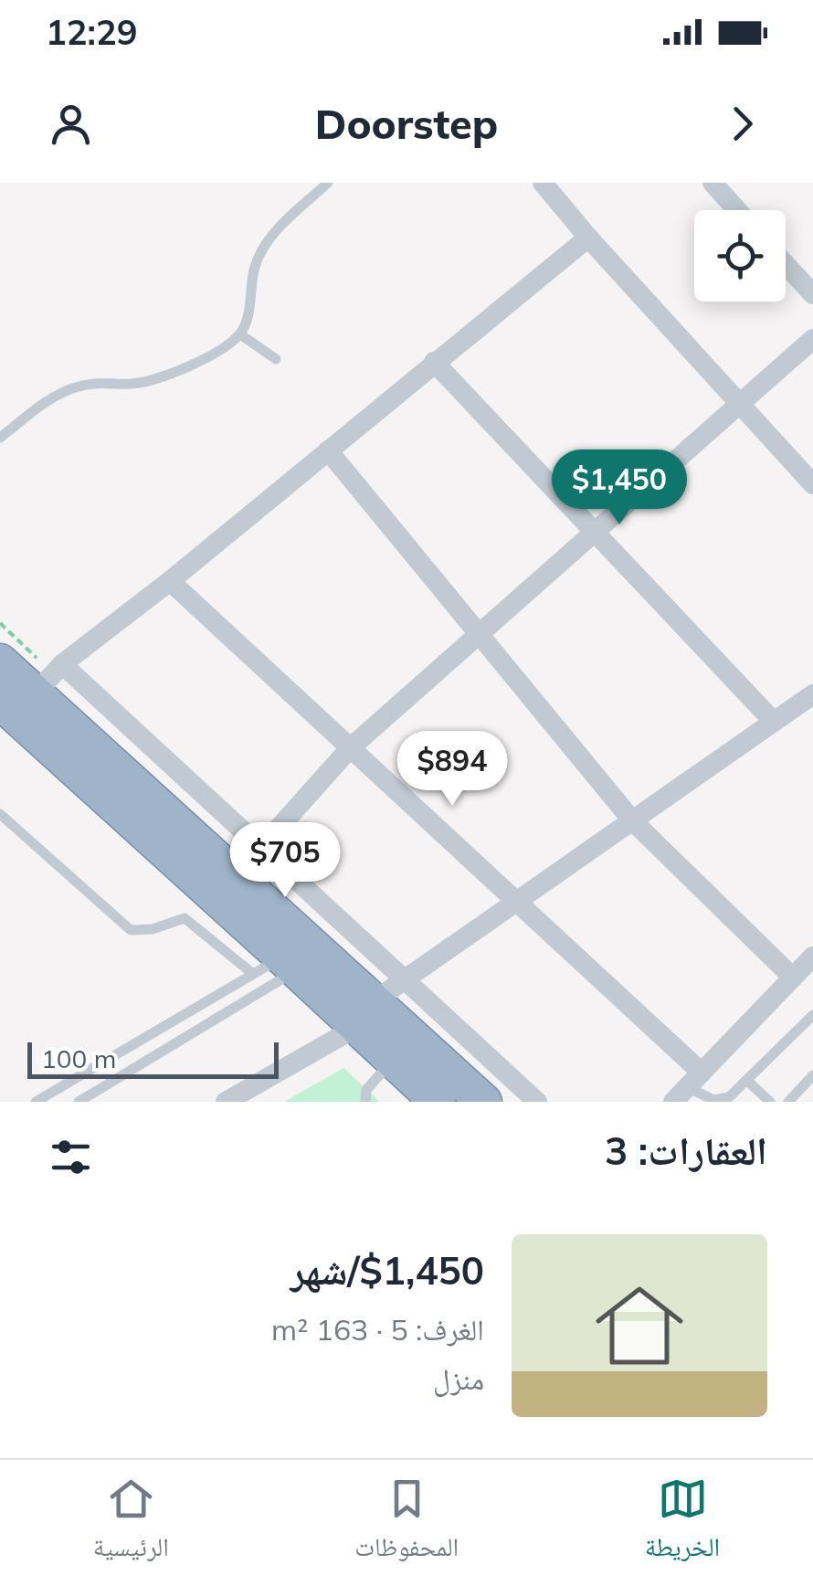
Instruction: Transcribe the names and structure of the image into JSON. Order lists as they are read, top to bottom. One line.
{"scale_bar":"100 m","page":{"status":"12:29","header":"Doorstep","price":["$1,450","$894","$705"],"scale":"100 m","heading":"العقارات: 3","list":[{"name":"$1,450/شهر","note":"الغرف: 5 · 163 m² · منزل"}],"tabs":["الخريطة","المحفوظات","الرئيسية"]}}
